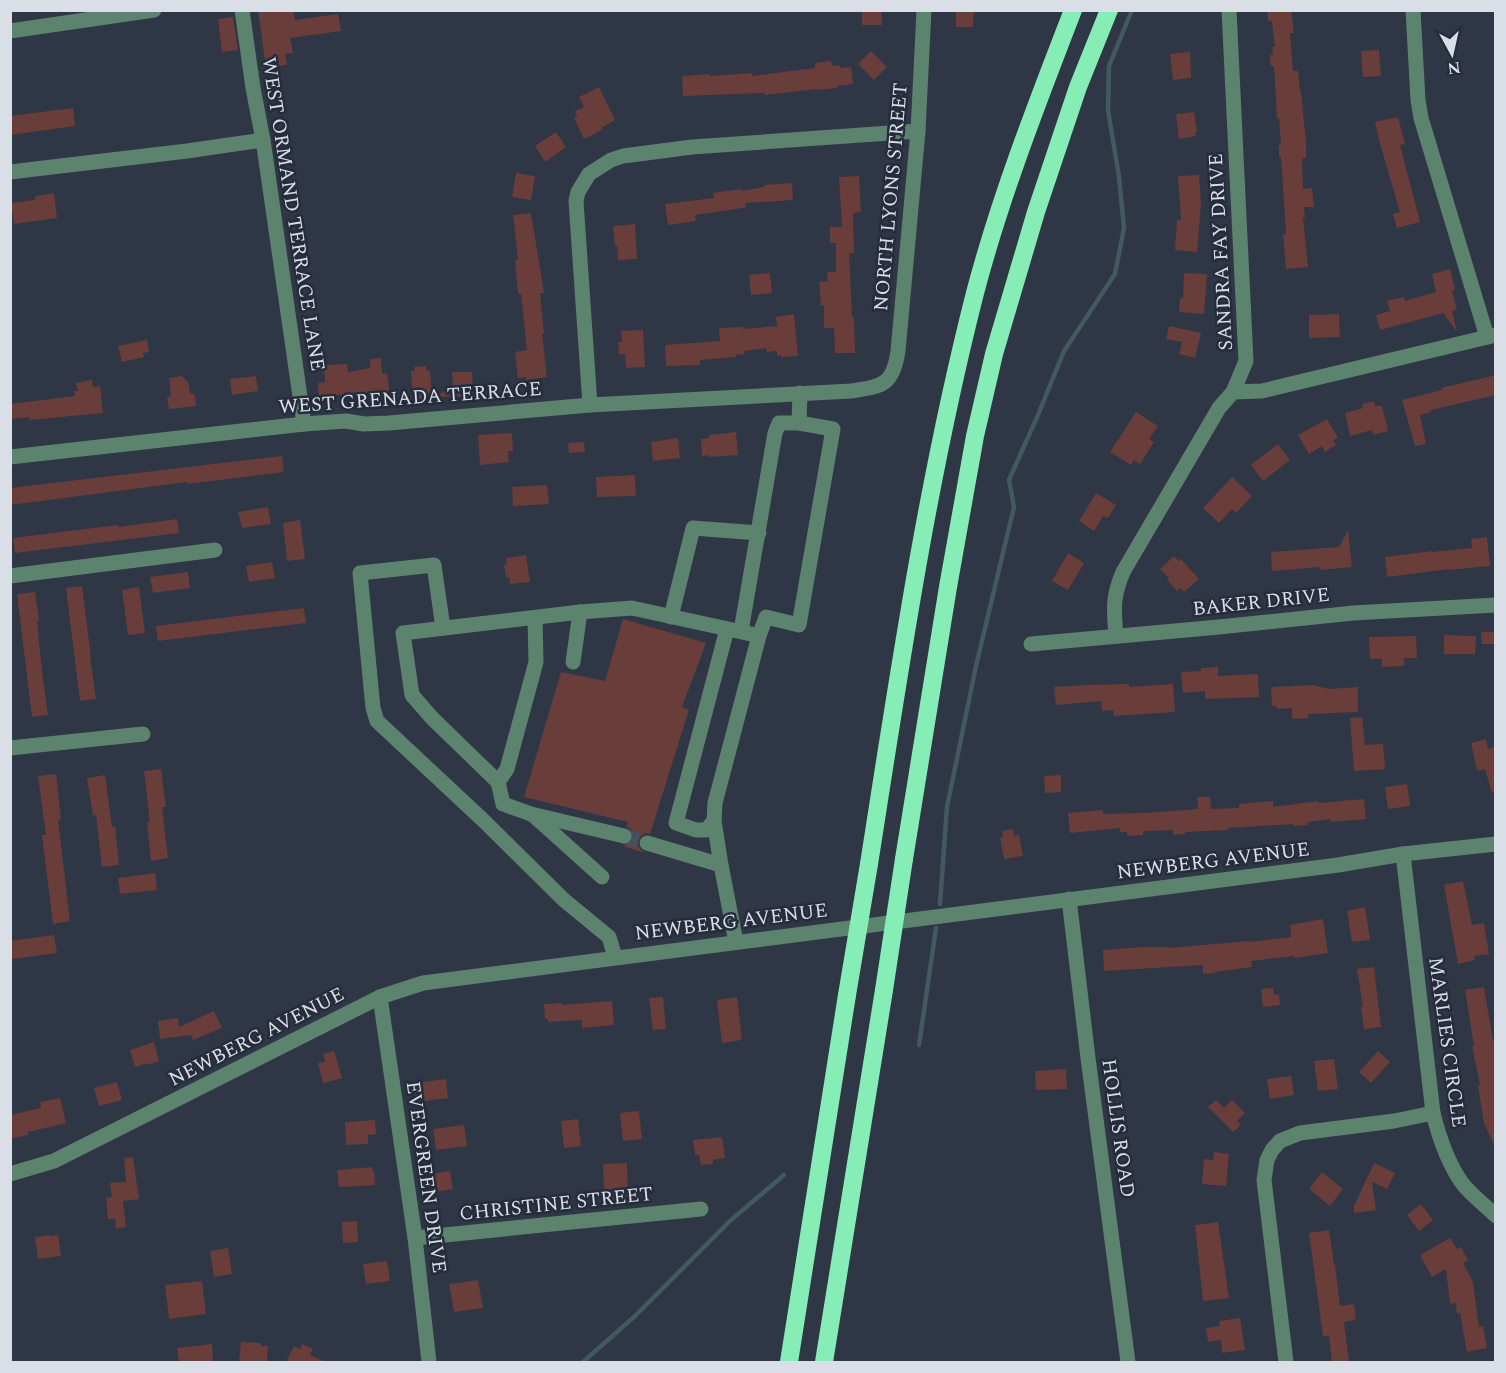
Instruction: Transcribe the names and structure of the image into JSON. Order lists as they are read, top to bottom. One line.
{"streets":{"street":["NORTH LYONS STREET","WEST ORMAND TERRACE LANE","SANDRA FAY DRIVE","WEST GRENADA TERRACE","BAKER DRIVE","NEWBERG AVENUE","MARLIES CIRCLE","HOLLIS ROAD","EVERGREEN DRIVE","CHRISTINE STREET"]},"crossings":[["NORTH LYONS STREET","WEST GRENADA TERRACE"],["WEST ORMAND TERRACE LANE","WEST GRENADA TERRACE"],["SANDRA FAY DRIVE","BAKER DRIVE"],["NEWBERG AVENUE","MARLIES CIRCLE"],["NEWBERG AVENUE","HOLLIS ROAD"],["NEWBERG AVENUE","EVERGREEN DRIVE"],["EVERGREEN DRIVE","CHRISTINE STREET"]],"north":"bottom"}
